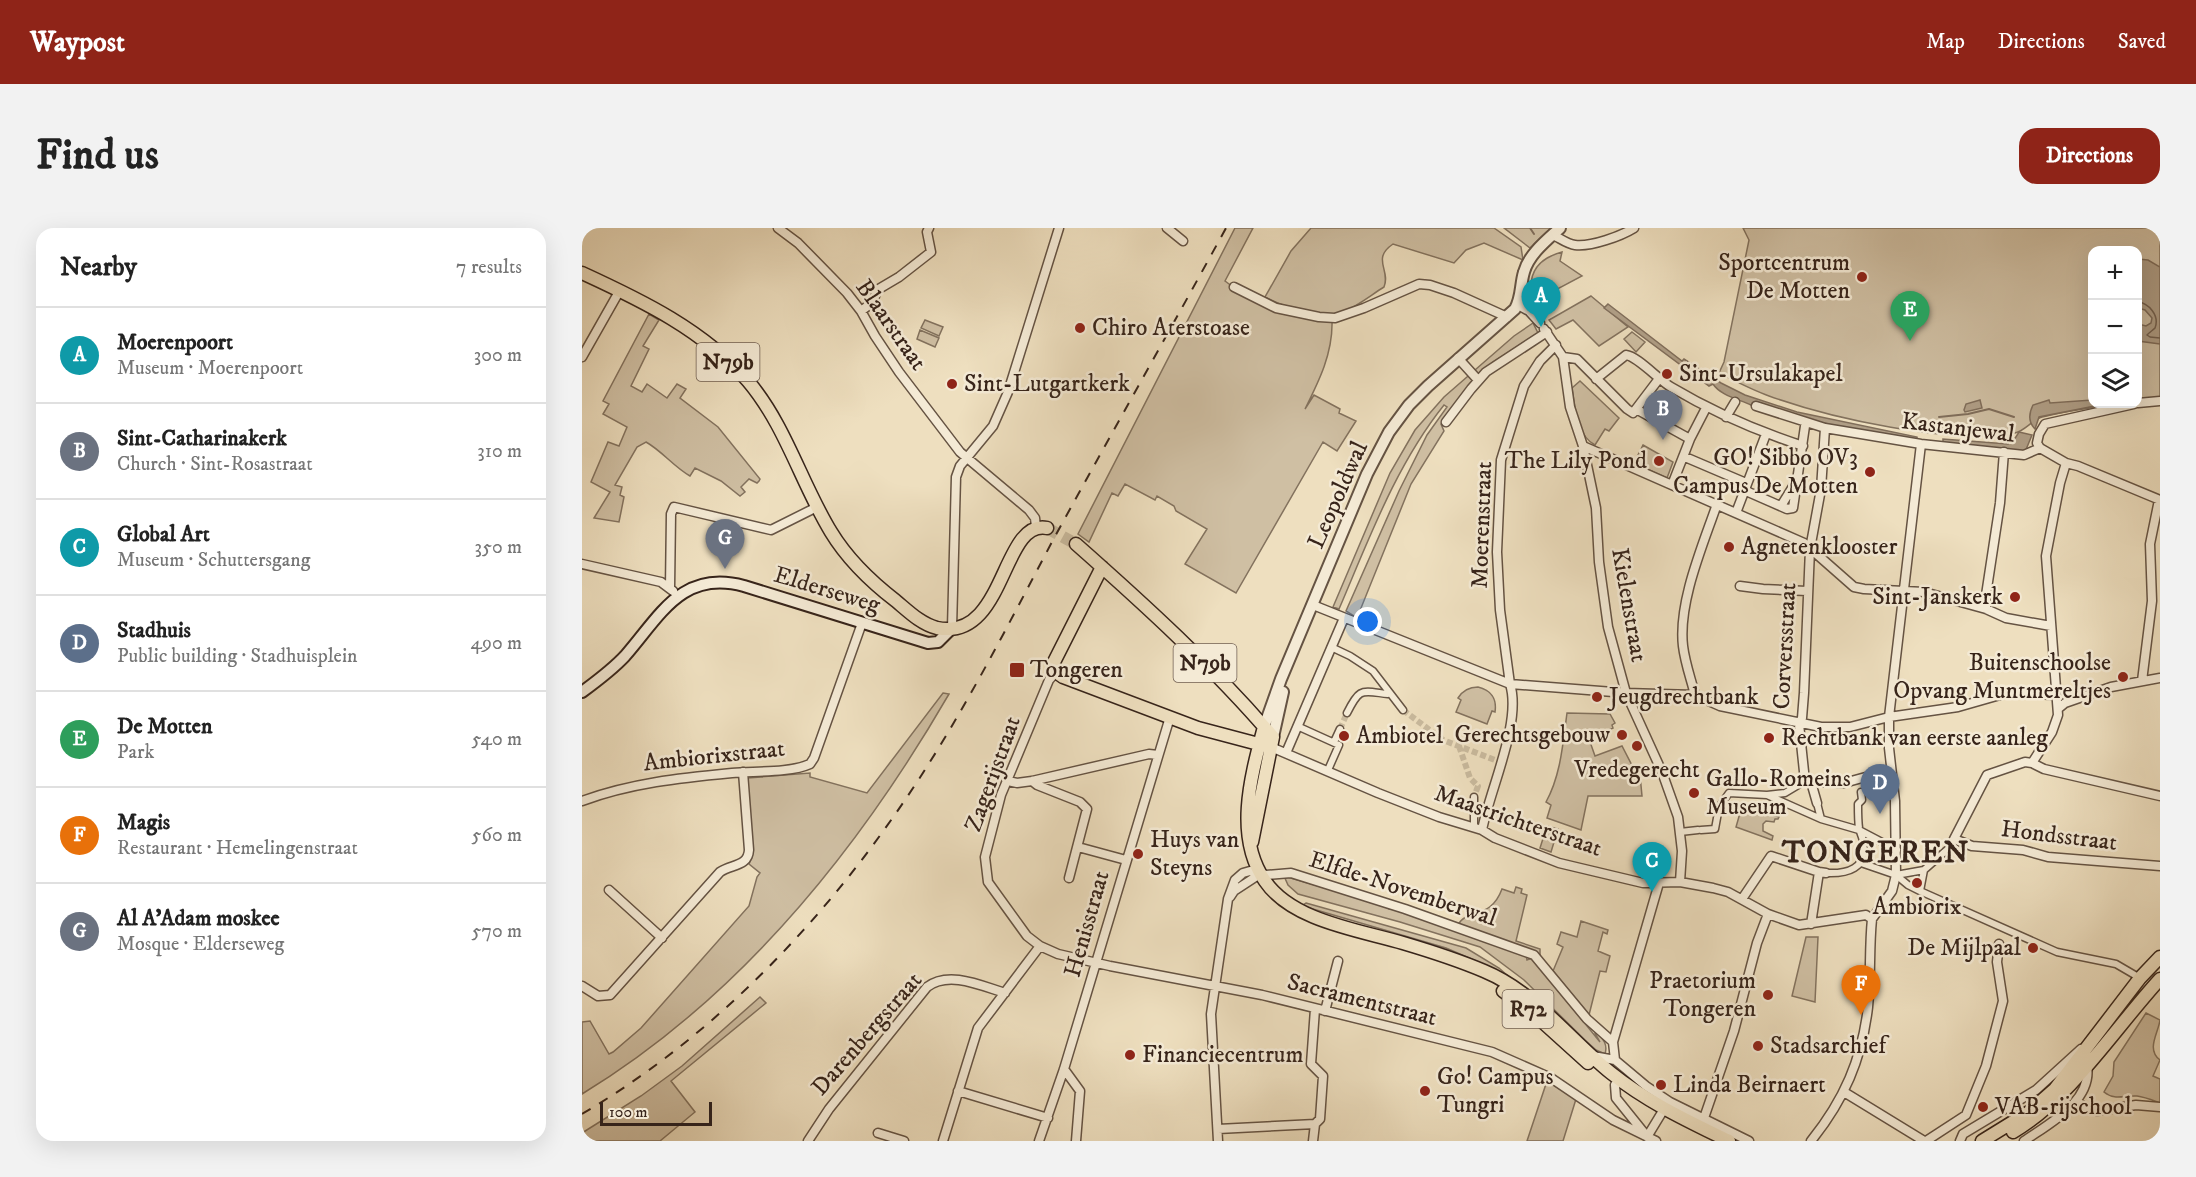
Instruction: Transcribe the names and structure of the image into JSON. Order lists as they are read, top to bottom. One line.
{"streets":{"main road":["N79b","Elfde-Novemberwal","R72"],"street":["Blaarstraat","Kastanjewal","Leopoldwal","Moerenstraat","Elderseweg","Kielenstraat","Corversstraat","Ambiorixstraat","Zagerijstraat","Maastrichterstraat","Hondsstraat","Henisstraat","Sacramentstraat","Darenbergstraat"]},"crossings":[["N79b","Leopoldwal"],["N79b","Elderseweg"],["N79b","Maastrichterstraat"],["N79b","R72"],["Kastanjewal","Corversstraat"],["Leopoldwal","Kielenstraat"],["Leopoldwal","Maastrichterstraat"],["Leopoldwal","R72"],["Moerenstraat","Kielenstraat"],["Moerenstraat","Maastrichterstraat"],["Elderseweg","Ambiorixstraat"],["Kielenstraat","Maastrichterstraat"],["Zagerijstraat","Sacramentstraat"],["Maastrichterstraat","R72"],["Elfde-Novemberwal","R72"],["Henisstraat","Sacramentstraat"]],"districts":["TONGEREN"],"places":{"other":["Sportcentrum De Motten","Chiro Aterstoase","Sint-Ursulakapel","Sint-Lutgartkerk","The Lily Pond","GO! Sibbo OV3 Campus De Motten","Agnetenklooster","Sint-Janskerk","Buitenschoolse Opvang Muntmereltjes","Jeugdrechtbank","Gerechtsgebouw","Ambiotel","Rechtbank van eerste aanleg","Vredegerecht","Gallo-Romeins Museum","Huys van Steyns","Ambiorix","De Mijlpaal","Praetorium Tongeren","Stadsarchief","Financiecentrum","Linda Beirnaert","Go! Campus Tungri","VAB-rijschool"],"transit":["Tongeren"]},"scale_bar":"100 m","page":{"header":"Waypost","nav":["Map","Directions","Saved"],"buttons":"Directions","title":"Find us","heading":["Nearby","7 results"],"map_buttons":["+","−"],"pins":["A","E","B","G","D","C","F"],"list":[{"mark":"A","name":"Moerenpoort","note":"Museum · Moerenpoort","value":"300 m"},{"mark":"B","name":"Sint-Catharinakerk","note":"Church · Sint-Rosastraat","value":"310 m"},{"mark":"C","name":"Global Art","note":"Museum · Schuttersgang","value":"350 m"},{"mark":"D","name":"Stadhuis","note":"Public building · Stadhuisplein","value":"490 m"},{"mark":"E","name":"De Motten","note":"Park","value":"540 m"},{"mark":"F","name":"Magis","note":"Restaurant · Hemelingenstraat","value":"560 m"},{"mark":"G","name":"Al A’Adam moskee","note":"Mosque · Elderseweg","value":"570 m"}],"scale":"100 m"}}
